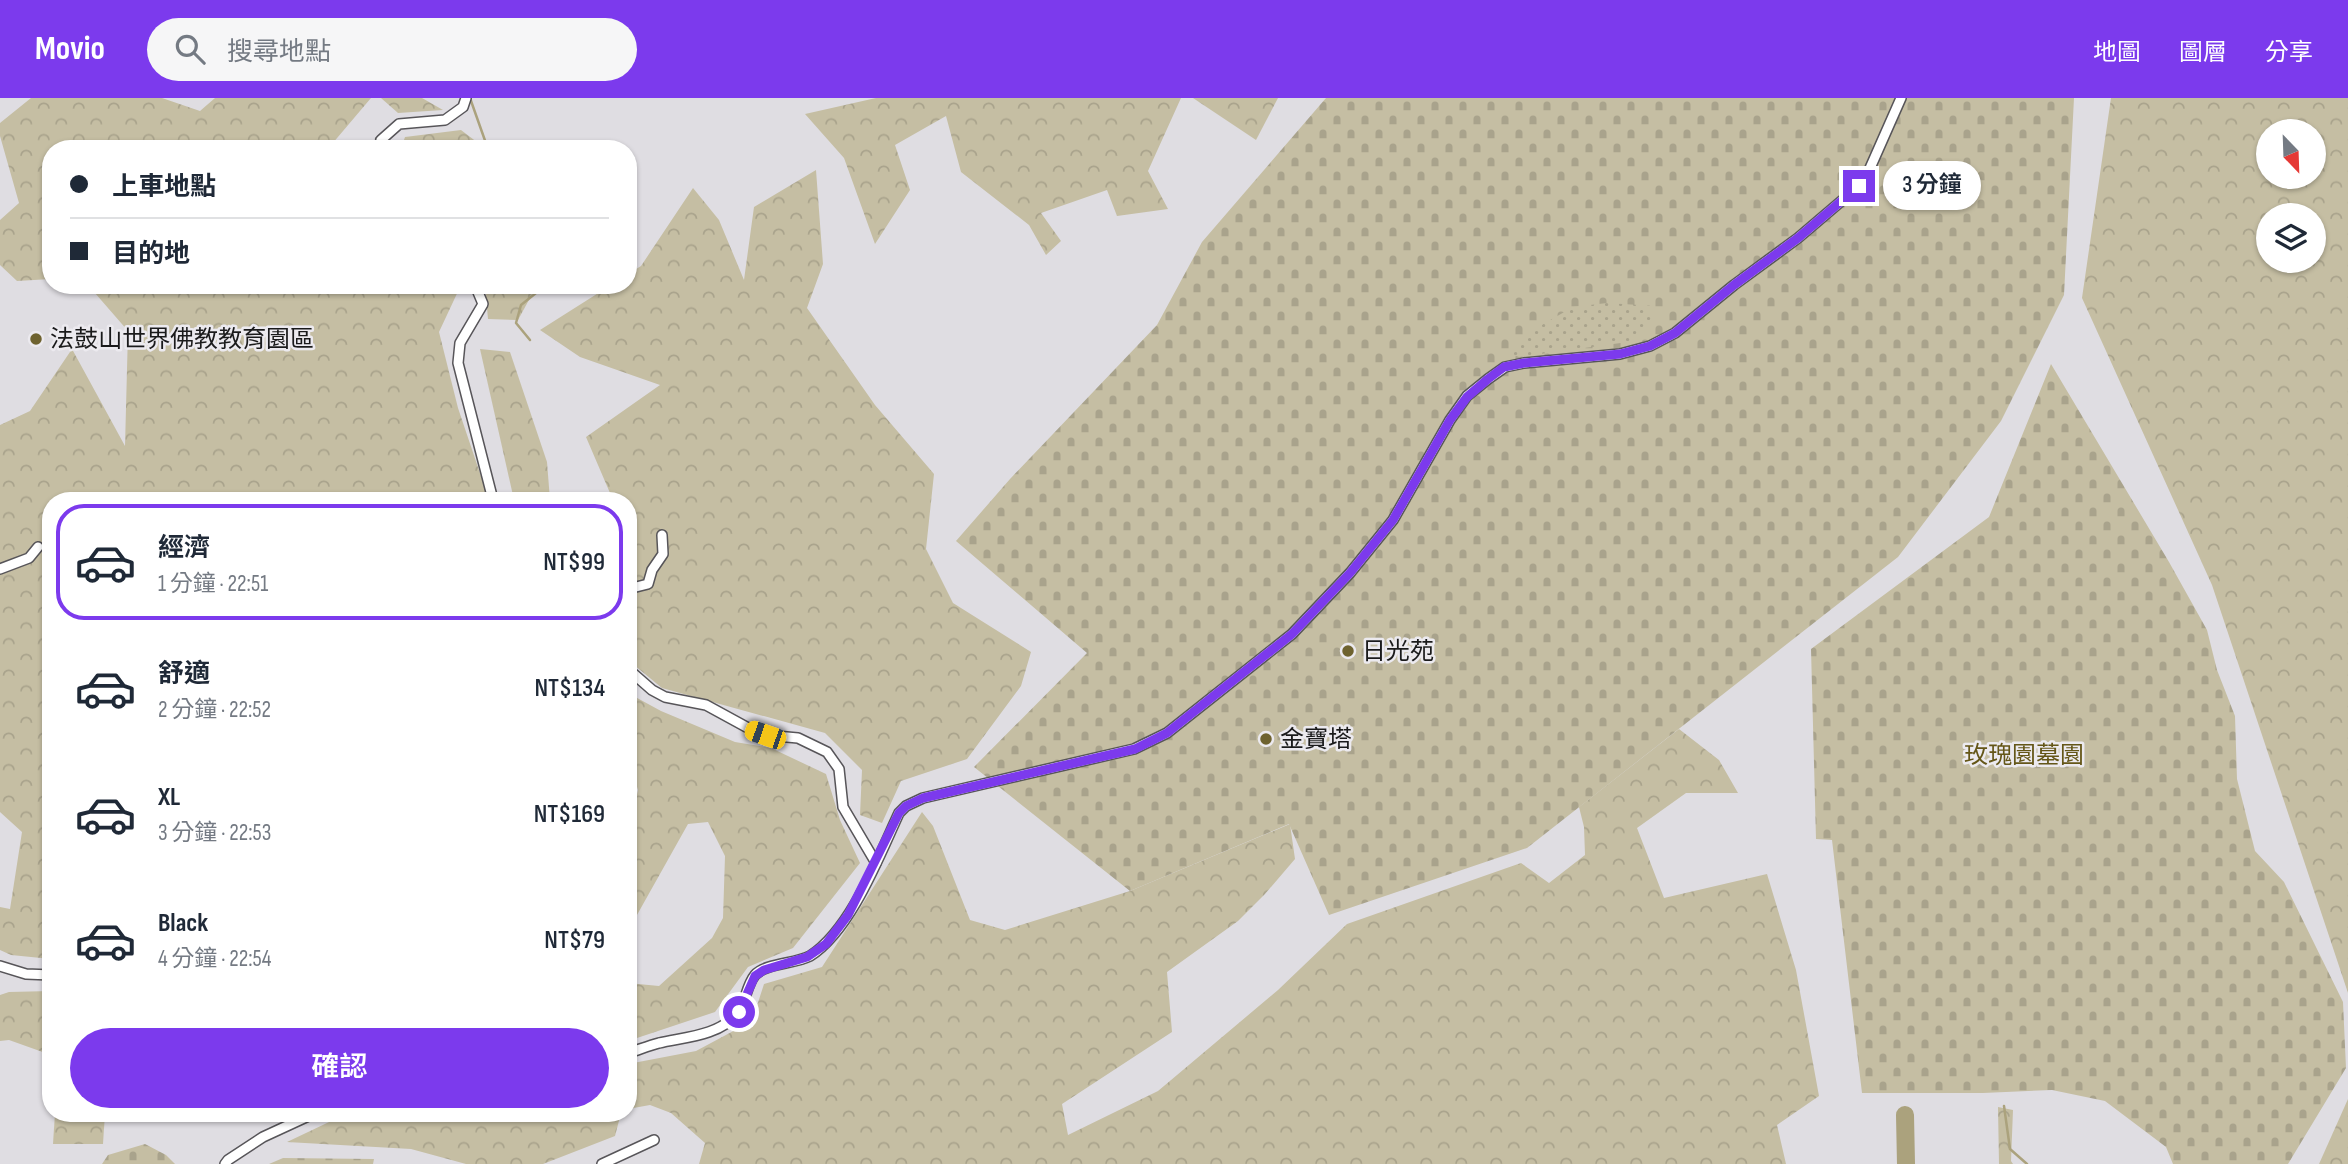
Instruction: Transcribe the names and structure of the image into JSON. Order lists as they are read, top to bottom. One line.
{"parks":["玫瑰園墓園"],"places":["法鼓山世界佛教教育園區","日光苑","金寶塔"],"north":"bottom right","page":{"header":"Movio","search":"搜尋地點","nav":["地圖","圖層","分享"],"banner":["上車地點","目的地"],"bubble":"3 分鐘","list":[{"name":"經濟","note":"1 分鐘 · 22:51","value":"NT$99"},{"name":"舒適","note":"2 分鐘 · 22:52","value":"NT$134"},{"name":"XL","note":"3 分鐘 · 22:53","value":"NT$169"},{"name":"Black","note":"4 分鐘 · 22:54","value":"NT$79"}],"buttons":"確認"}}
